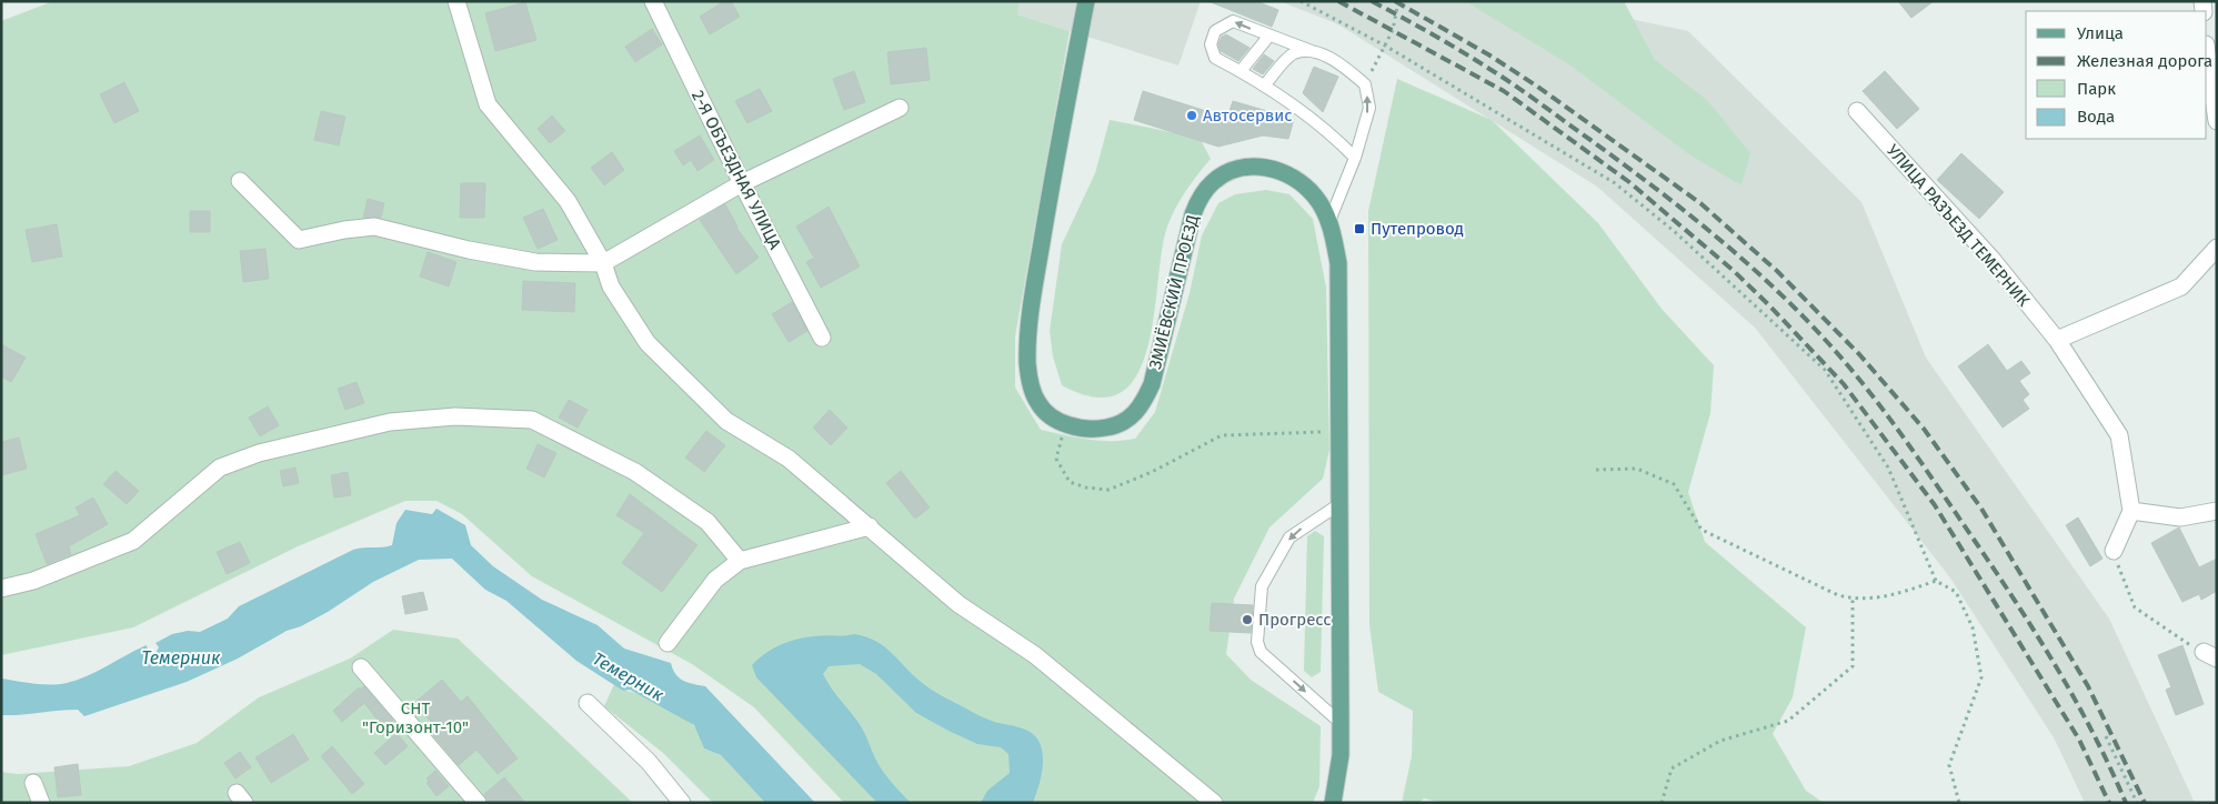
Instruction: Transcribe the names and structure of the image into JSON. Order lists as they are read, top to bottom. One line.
{"streets":{"main road":["ЗМИЁВСКИЙ ПРОЕЗД"],"street":["2-Я ОБЪЕЗДНАЯ УЛИЦА","УЛИЦА РАЗЪЕЗД ТЕМЕРНИК"]},"water":["Темерник"],"parks":["СНТ \"Горизонт-10\""],"places":{"other":["Автосервис","Прогресс"],"transit":["Путепровод"]},"legend":["Улица","Железная дорога","Парк","Вода"]}
